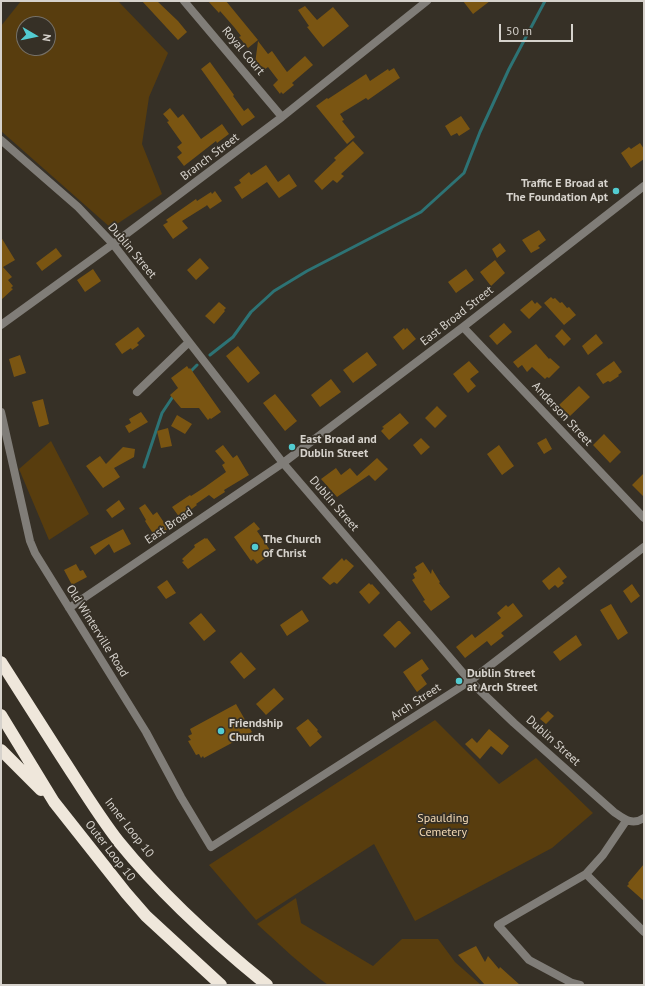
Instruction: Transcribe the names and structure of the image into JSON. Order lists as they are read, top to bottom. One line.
{"streets":{"highway":["Inner Loop 10","Outer Loop 10"],"street":["Royal Court","Branch Street","Dublin Street","East Broad Street","Anderson Street","East Broad","Old Winterville Road","Arch Street"]},"crossings":[["Royal Court","Branch Street"],["Branch Street","Dublin Street"],["Dublin Street","East Broad Street"],["Dublin Street","East Broad"],["Dublin Street","Arch Street"],["East Broad Street","Anderson Street"],["East Broad Street","East Broad"],["East Broad","Old Winterville Road"],["Old Winterville Road","Arch Street"]],"parks":["Spaulding Cemetery"],"places":["Traffic E Broad at The Foundation Apt","East Broad and Dublin Street","The Church of Christ","Dublin Street at Arch Street","Friendship Church"],"scale_bar":"50 m","north":"right"}
